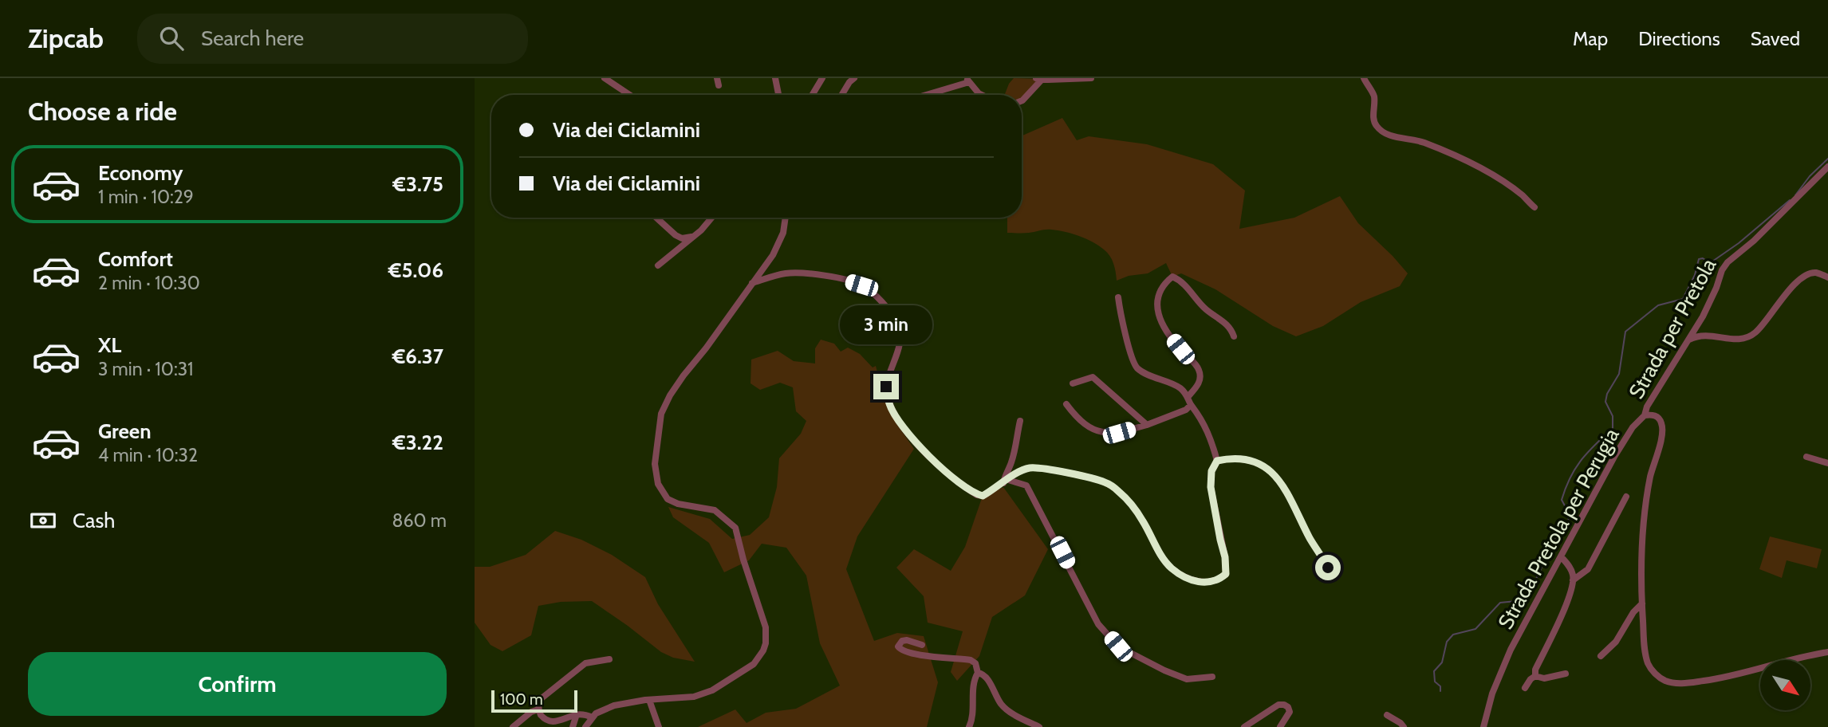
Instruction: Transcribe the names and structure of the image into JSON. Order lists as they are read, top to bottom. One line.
{"streets":{"street":["Strada per Pretola","Strada Pretola per Perugia"]},"crossings":[["Strada per Pretola","Strada Pretola per Perugia"]],"scale_bar":"100 m","north":"bottom right","page":{"header":"Zipcab","search":"Search here","nav":["Map","Directions","Saved"],"heading":"Choose a ride","banner":["Via dei Ciclamini","Via dei Ciclamini"],"list":[{"name":"Economy","note":"1 min · 10:29","value":"€3.75"},{"name":"Comfort","note":"2 min · 10:30","value":"€5.06"},{"name":"XL","note":"3 min · 10:31","value":"€6.37"},{"name":"Green","note":"4 min · 10:32","value":"€3.22"}],"bubble":"3 min","pay":["Cash","860 m"],"buttons":"Confirm","scale":"100 m"}}
